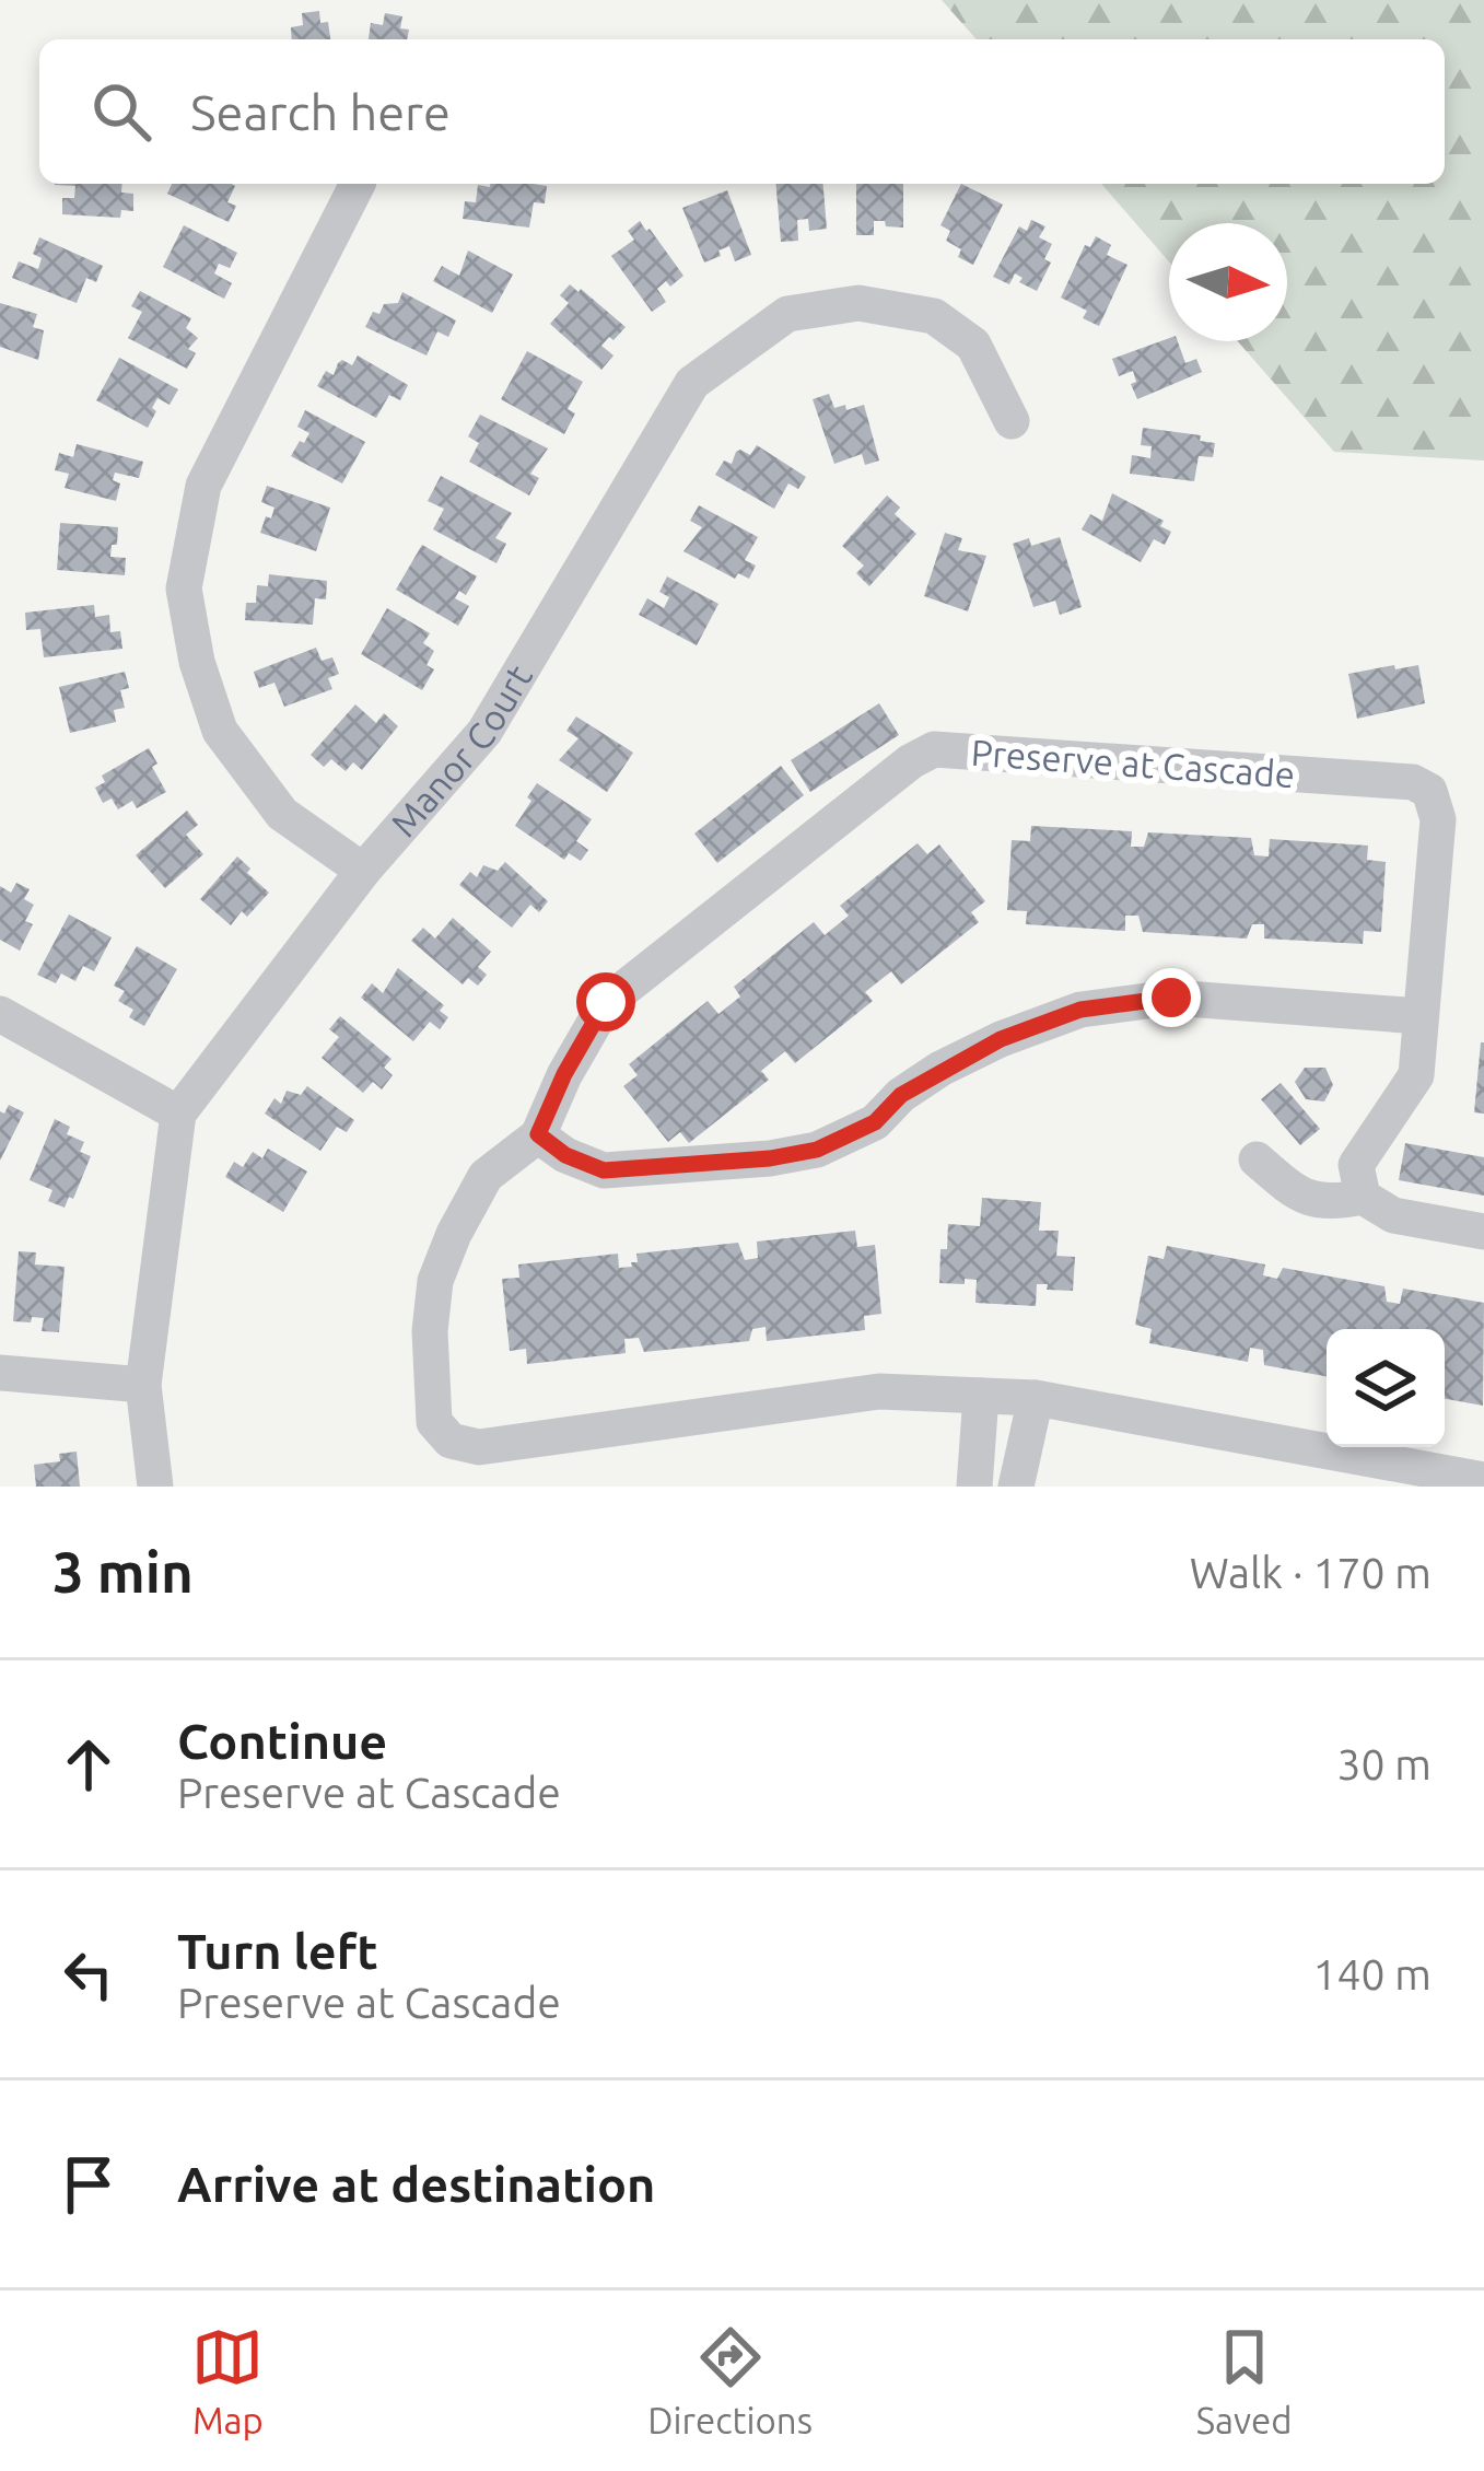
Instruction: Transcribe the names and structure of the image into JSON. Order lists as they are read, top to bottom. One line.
{"streets":{"street":["Manor Court","Preserve at Cascade"]},"north":"right","page":{"search":"Search here","heading":["3 min","Walk · 170 m"],"list":[["Continue","Preserve at Cascade","30 m"],["Turn left","Preserve at Cascade","140 m"],"Arrive at destination"],"nav":["Map","Directions","Saved"]}}
